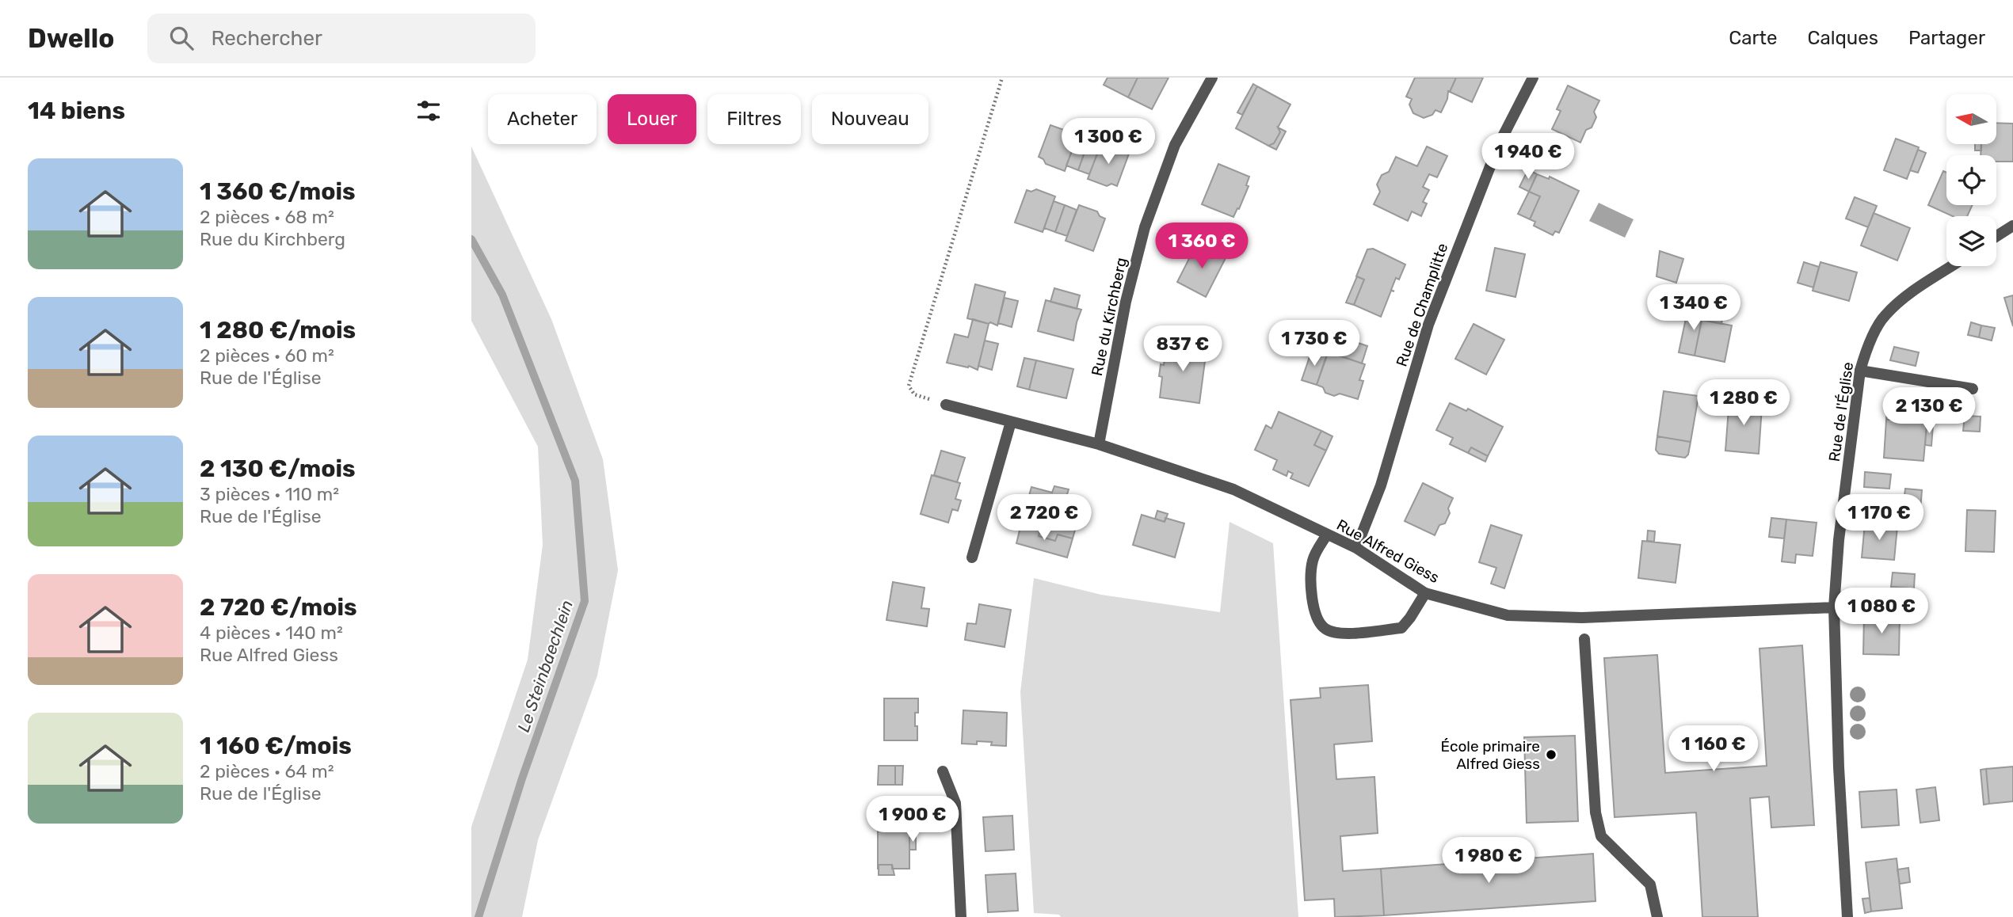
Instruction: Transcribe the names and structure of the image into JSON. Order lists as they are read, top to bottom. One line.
{"streets":{"street":["Rue de Champlitte","Rue du Kirchberg","Rue de l'Église","Rue Alfred Giess"]},"crossings":[["Rue de Champlitte","Rue Alfred Giess"],["Rue du Kirchberg","Rue Alfred Giess"],["Rue de l'Église","Rue Alfred Giess"]],"water":["Le Steinbaechlein"],"places":["École primaire Alfred Giess"],"north":"left","page":{"header":"Dwello","search":"Rechercher","nav":["Carte","Calques","Partager"],"heading":"14 biens","chip":["Acheter","Louer","Filtres","Nouveau"],"price":["1 300 €","1 940 €","1 360 €","1 340 €","1 730 €","837 €","1 280 €","2 130 €","2 720 €","1 170 €","1 080 €","1 160 €","1 900 €","1 980 €"],"list":[{"name":"1 360 €/mois","note":"2 pièces · 68 m² · Rue du Kirchberg"},{"name":"1 280 €/mois","note":"2 pièces · 60 m² · Rue de l'Église"},{"name":"2 130 €/mois","note":"3 pièces · 110 m² · Rue de l'Église"},{"name":"2 720 €/mois","note":"4 pièces · 140 m² · Rue Alfred Giess"},{"name":"1 160 €/mois","note":"2 pièces · 64 m² · Rue de l'Église"}]}}
